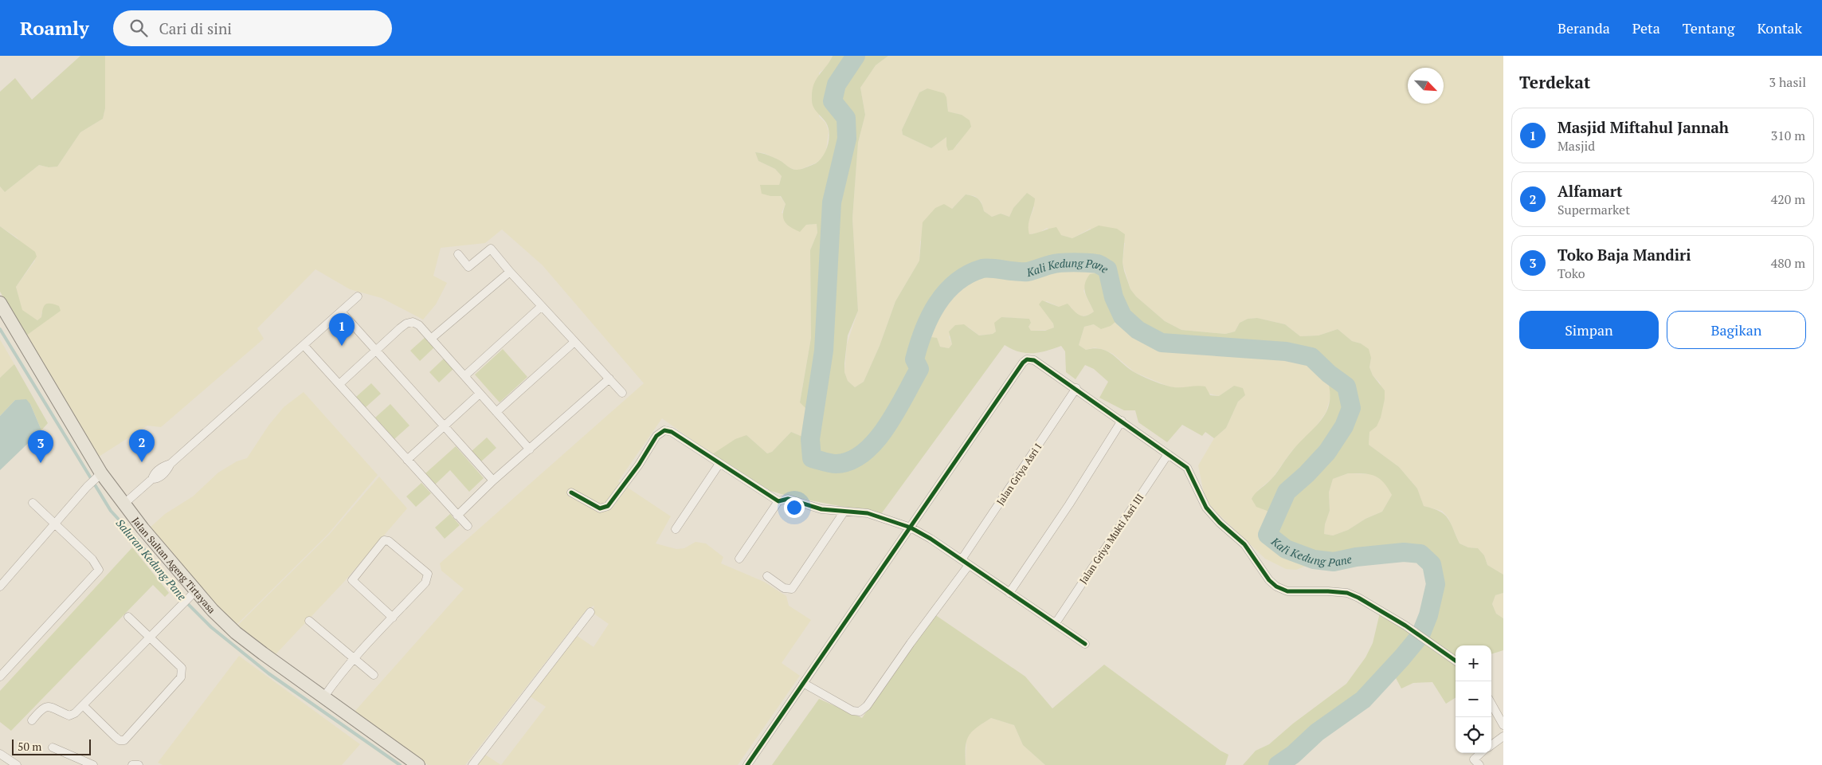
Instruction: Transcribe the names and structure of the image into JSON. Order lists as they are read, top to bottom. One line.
{"streets":{"main road":["Jalan Sultan Ageng Tirtayasa"],"street":["Jalan Griya Asri I","Jalan Griya Mukti Asri III"]},"water":["Kali Kedung Pane","Saluran Kedung Pane"],"scale_bar":"50 m","north":"bottom right","page":{"header":"Roamly","search":"Cari di sini","nav":["Beranda","Peta","Tentang","Kontak"],"heading":["Terdekat","3 hasil"],"list":[{"mark":"1","name":"Masjid Miftahul Jannah","note":"Masjid","value":"310 m"},{"mark":"2","name":"Alfamart","note":"Supermarket","value":"420 m"},{"mark":"3","name":"Toko Baja Mandiri","note":"Toko","value":"480 m"}],"buttons":["Simpan","Bagikan"],"pins":["1","2","3"],"map_buttons":["+","−"],"scale":"50 m"}}
